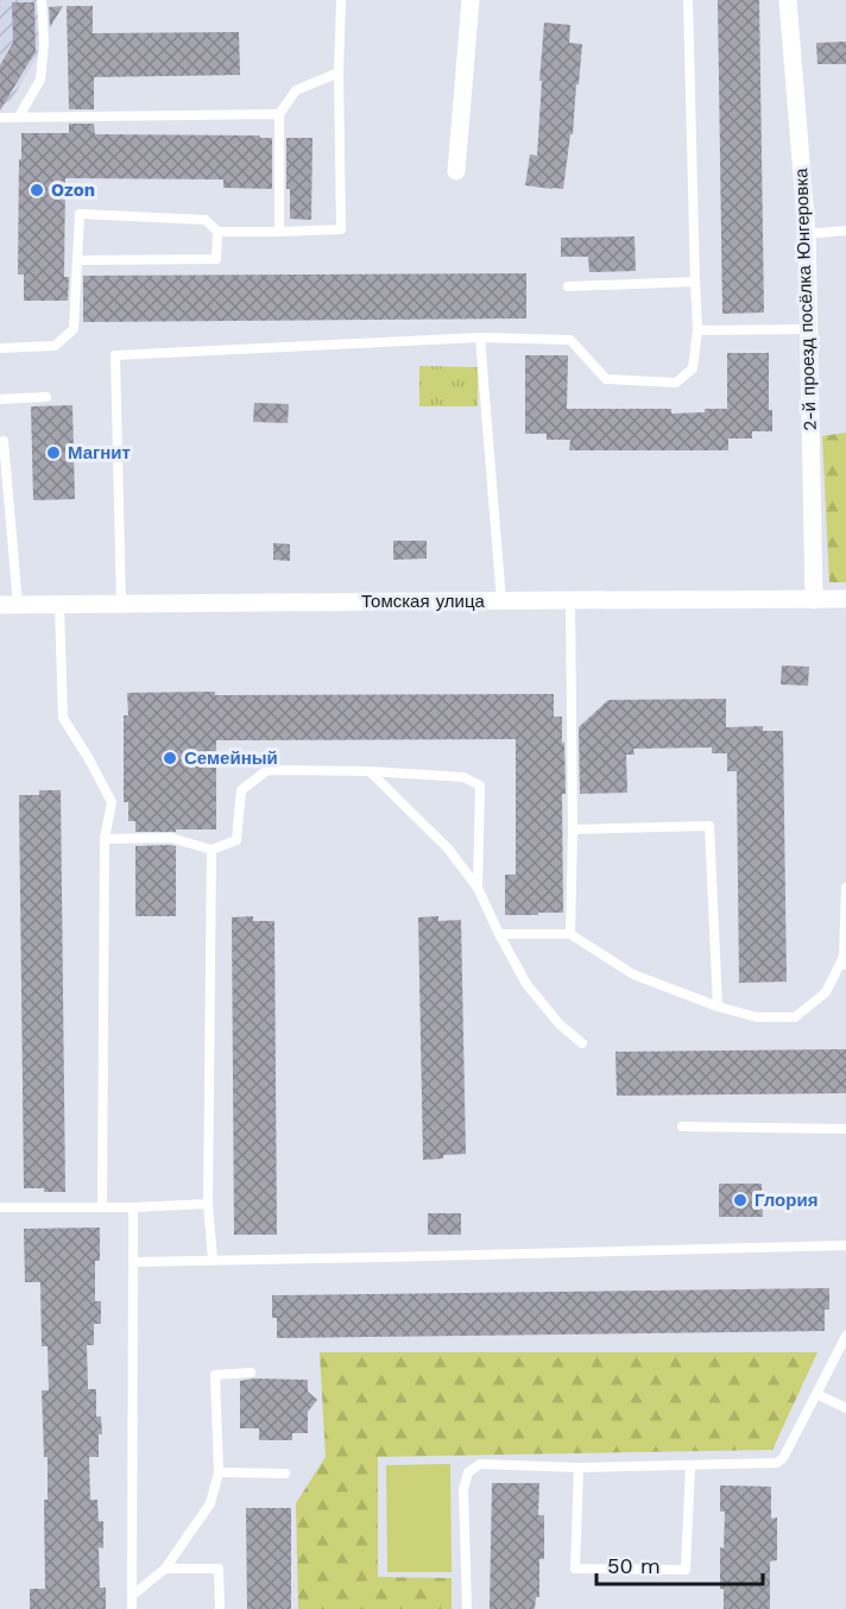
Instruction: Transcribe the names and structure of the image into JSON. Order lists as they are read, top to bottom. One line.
{"streets":{"street":["2-й проезд посёлка Юнгеровка","Томская улица"]},"crossings":[["2-й проезд посёлка Юнгеровка","Томская улица"]],"places":["Ozon","Магнит","Семейный","Глория"],"scale_bar":"50 m"}
